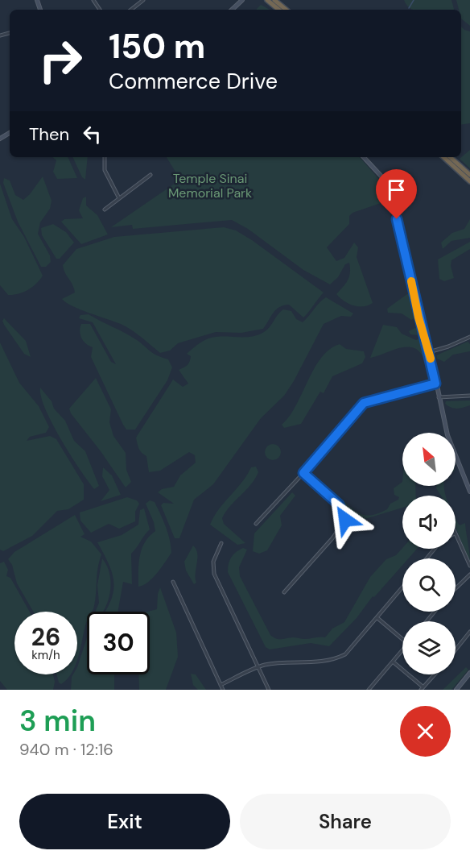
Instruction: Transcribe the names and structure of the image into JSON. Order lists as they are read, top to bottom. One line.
{"parks":["Temple Sinai Memorial Park"],"north":"top left","page":{"turn":["150 m","Commerce Drive"],"then":"Then","speed":"26 km/h","limit":"30","heading":["3 min","940 m · 12:16"],"buttons":["Exit","Share"]}}
